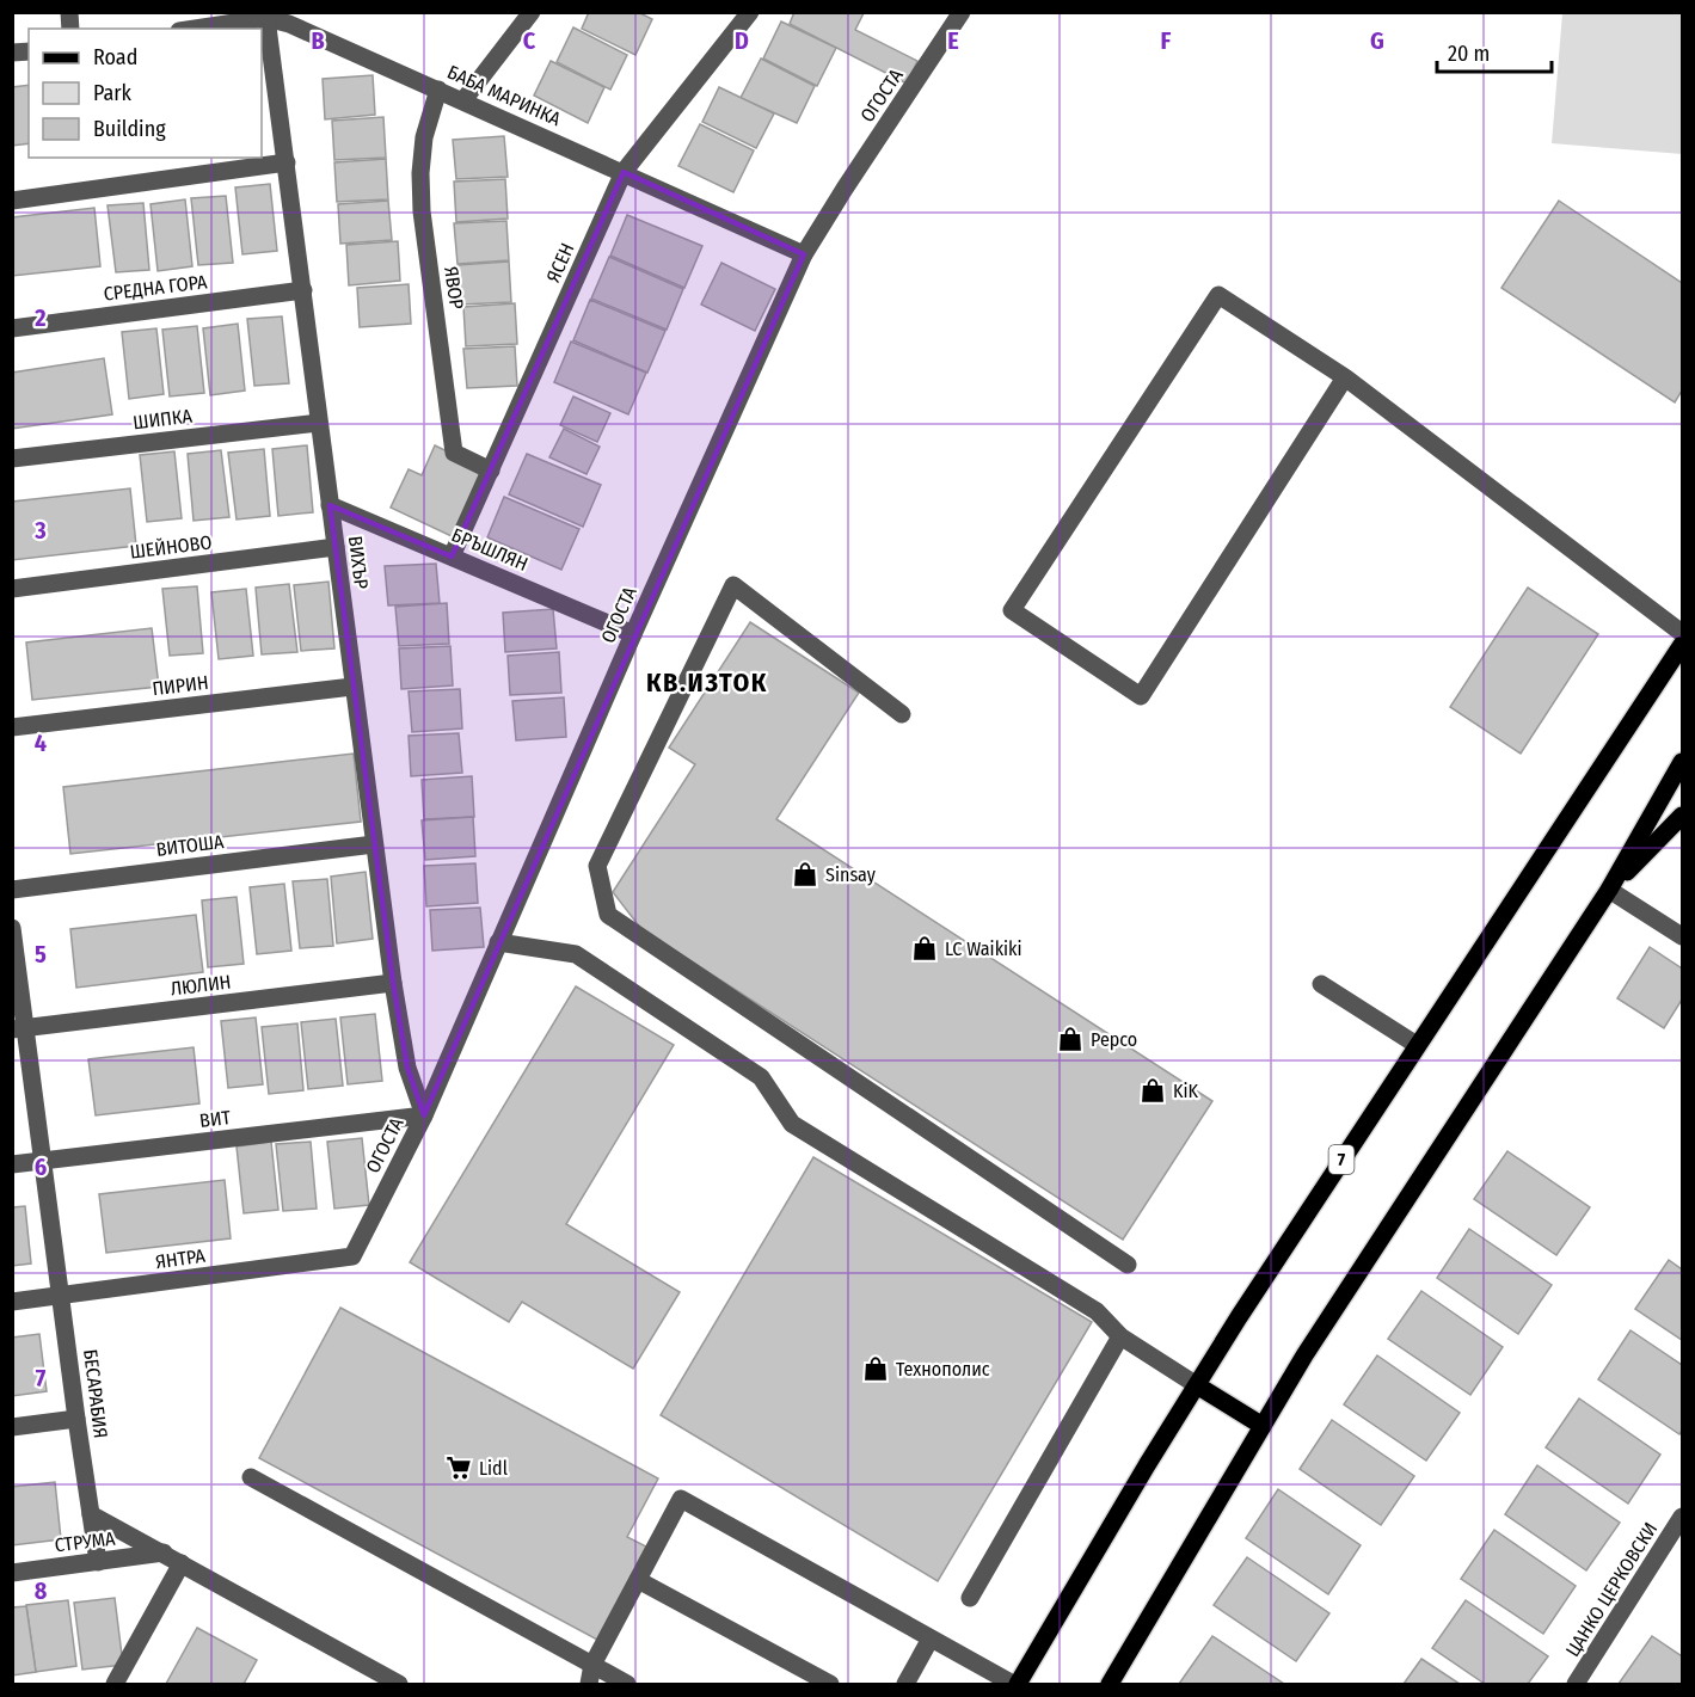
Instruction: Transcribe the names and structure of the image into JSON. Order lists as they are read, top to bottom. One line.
{"streets":{"main road":["7"],"street":["БАБА МАРИНКА","ОГОСТА","ЯСЕН","СРЕДНА ГОРА","ЯВОР","ШИПКА","ШЕЙНОВО","БРЪШЛЯН","ВИХЪР","ПИРИН","ВИТОША","ЛЮЛИН","ВИТ","ЯНТРА","БЕСАРАБИЯ","СТРУМА","ЦАНКО ЦЕРКОВСКИ"]},"crossings":[["БАБА МАРИНКА","ОГОСТА"],["БАБА МАРИНКА","ЯСЕН"],["БАБА МАРИНКА","ЯВОР"],["БАБА МАРИНКА","ВИХЪР"],["ОГОСТА","БРЪШЛЯН"],["ОГОСТА","ВИХЪР"],["ОГОСТА","ВИТ"],["ОГОСТА","ЯНТРА"],["ЯСЕН","ЯВОР"],["ЯСЕН","БРЪШЛЯН"],["СРЕДНА ГОРА","ВИХЪР"],["ШИПКА","ВИХЪР"],["ШЕЙНОВО","ВИХЪР"],["БРЪШЛЯН","ВИХЪР"],["ВИХЪР","ПИРИН"],["ВИХЪР","ВИТОША"],["ВИХЪР","ЛЮЛИН"],["ВИХЪР","ВИТ"],["ЛЮЛИН","БЕСАРАБИЯ"],["ВИТ","БЕСАРАБИЯ"],["ЯНТРА","БЕСАРАБИЯ"],["БЕСАРАБИЯ","СТРУМА"]],"districts":["КВ.ИЗТОК"],"places":{"shop":["Sinsay","LC Waikiki","Pepco","KiK","Технополис"],"supermarket":["Lidl"]},"legend":["Road","Park","Building"],"scale_bar":"20 m","grid":{"columns":["B","C","D","E","F","G"],"rows":["2","3","4","5","6","7","8"]}}
